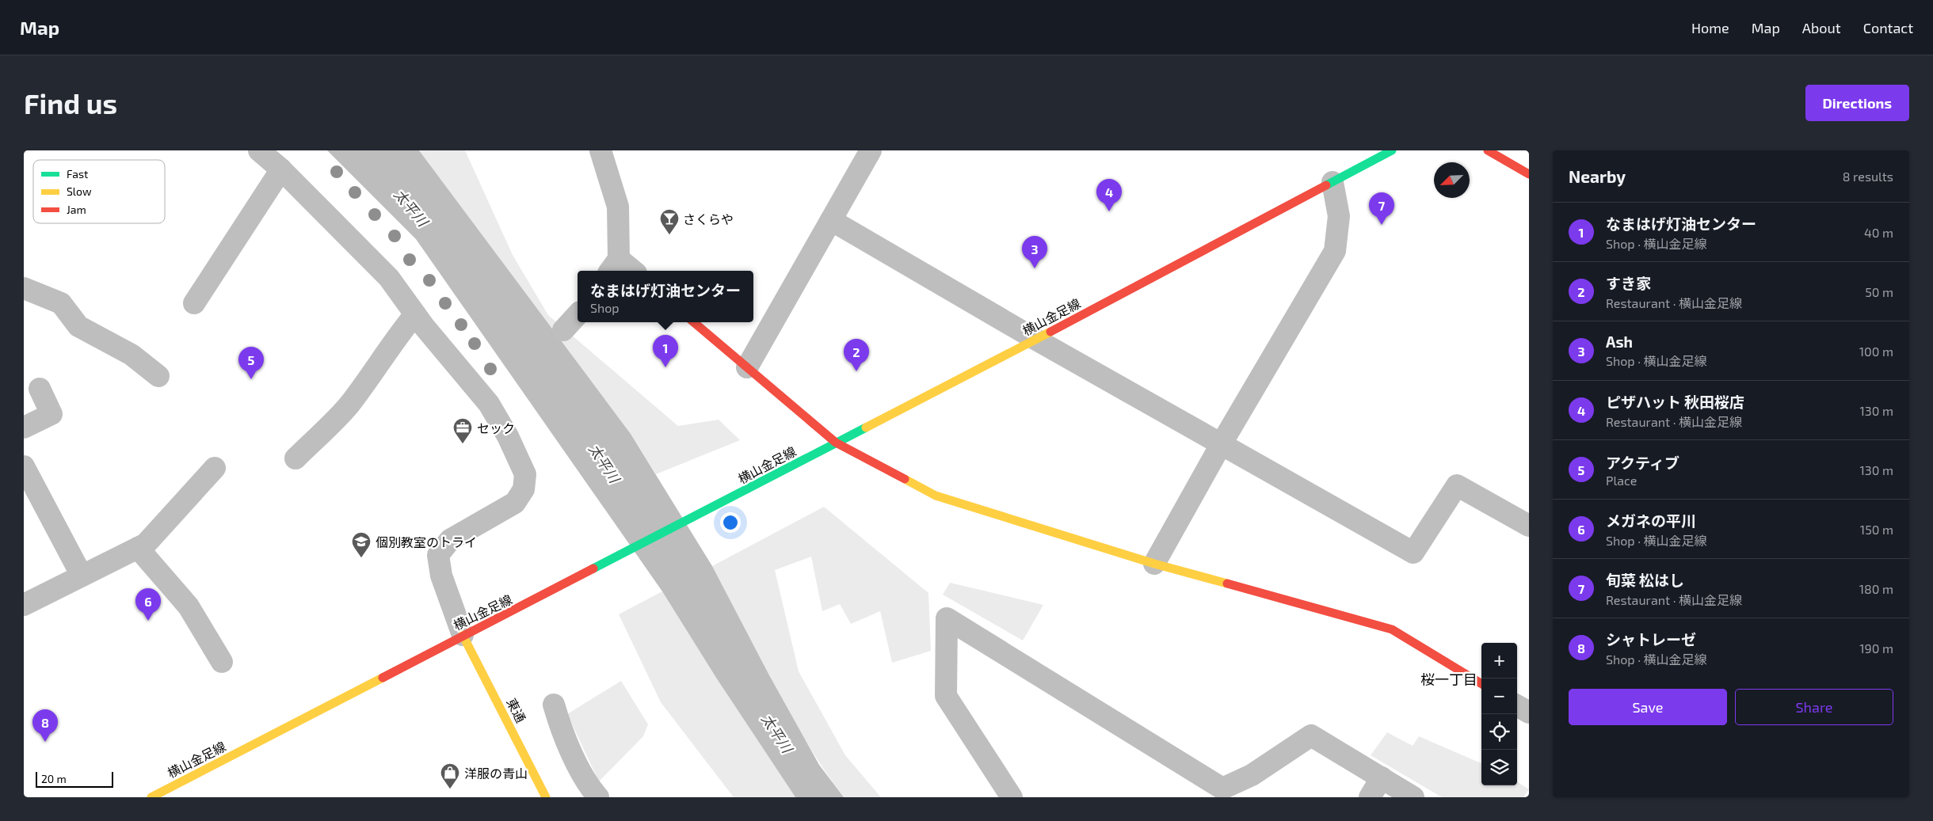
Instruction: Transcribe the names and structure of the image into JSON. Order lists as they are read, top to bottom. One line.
{"streets":{"main road":["横山金足線","東通"]},"crossings":[["横山金足線","東通"]],"districts":["桜一丁目"],"water":["太平川"],"places":{"bar":["さくらや"],"office":["セック"],"school or university":["個別教室のトライ"],"shop":["洋服の青山"]},"legend":["Fast","Slow","Jam"],"scale_bar":"20 m","north":"bottom left","page":{"header":"Map","nav":["Home","Map","About","Contact"],"buttons":["Directions",["Save","Share"]],"title":"Find us","heading":["Nearby","8 results"],"pins":["4","7","3","1","2","5","6","8"],"list":[{"mark":"1","name":"なまはげ灯油センター","note":"Shop · 横山金足線","value":"40 m"},{"mark":"2","name":"すき家","note":"Restaurant · 横山金足線","value":"50 m"},{"mark":"3","name":"Ash","note":"Shop · 横山金足線","value":"100 m"},{"mark":"4","name":"ピザハット 秋田桜店","note":"Restaurant · 横山金足線","value":"130 m"},{"mark":"5","name":"アクティブ","note":"Place","value":"130 m"},{"mark":"6","name":"メガネの平川","note":"Shop · 横山金足線","value":"150 m"},{"mark":"7","name":"旬菜 松はし","note":"Restaurant · 横山金足線","value":"180 m"},{"mark":"8","name":"シャトレーゼ","note":"Shop · 横山金足線","value":"190 m"}],"popup":["なまはげ灯油センター","Shop"],"map_buttons":["+","−"],"scale":"20 m"}}
